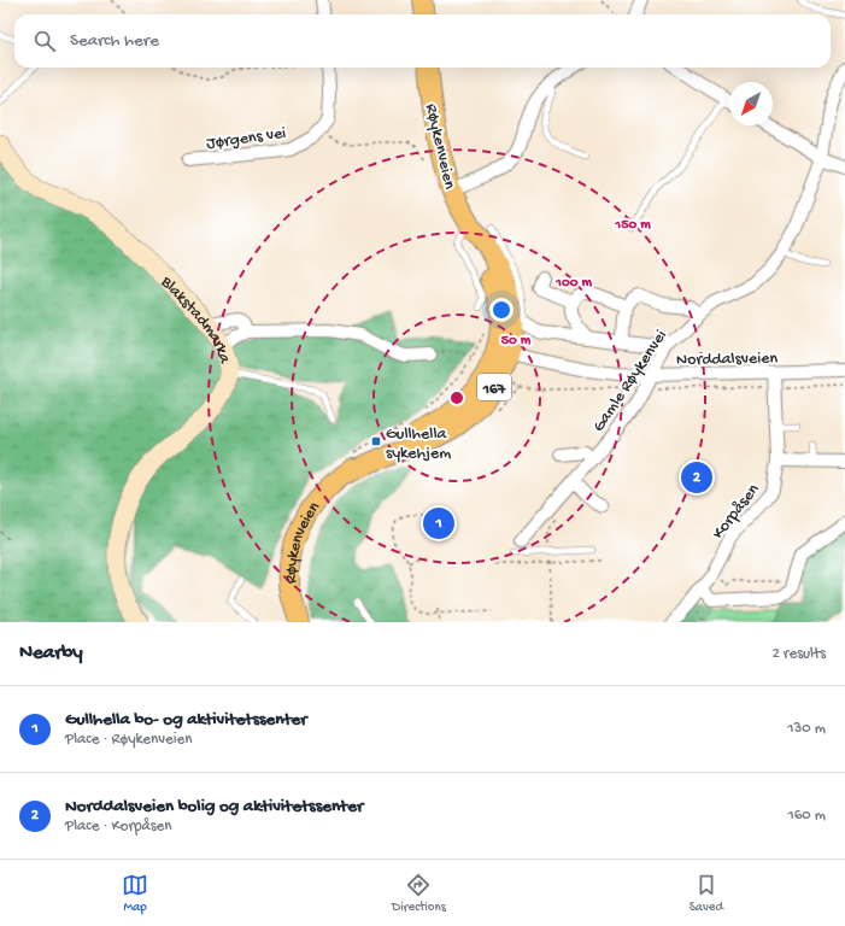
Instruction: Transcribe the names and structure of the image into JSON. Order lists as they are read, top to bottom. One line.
{"streets":{"main road":["Røykenveien","Blakstadmarka","167"],"street":["Jørgens vei","Norddalsveien","Gamle Røykenvei","Korpåsen"]},"crossings":[["Røykenveien","Norddalsveien"],["Norddalsveien","Gamle Røykenvei"],["Norddalsveien","Korpåsen"]],"places":{"transit":["Gullhella sykehjem"]},"north":"bottom left","page":{"search":"Search here","pins":["2","1"],"heading":["Nearby","2 results"],"list":[{"mark":"1","name":"Gullhella bo- og aktivitetssenter","note":"Place · Røykenveien","value":"130 m"},{"mark":"2","name":"Norddalsveien bolig og aktivitetssenter","note":"Place · Korpåsen","value":"160 m"}],"nav":["Map","Directions","Saved"]},"rings":["150 m","100 m","50 m"]}
